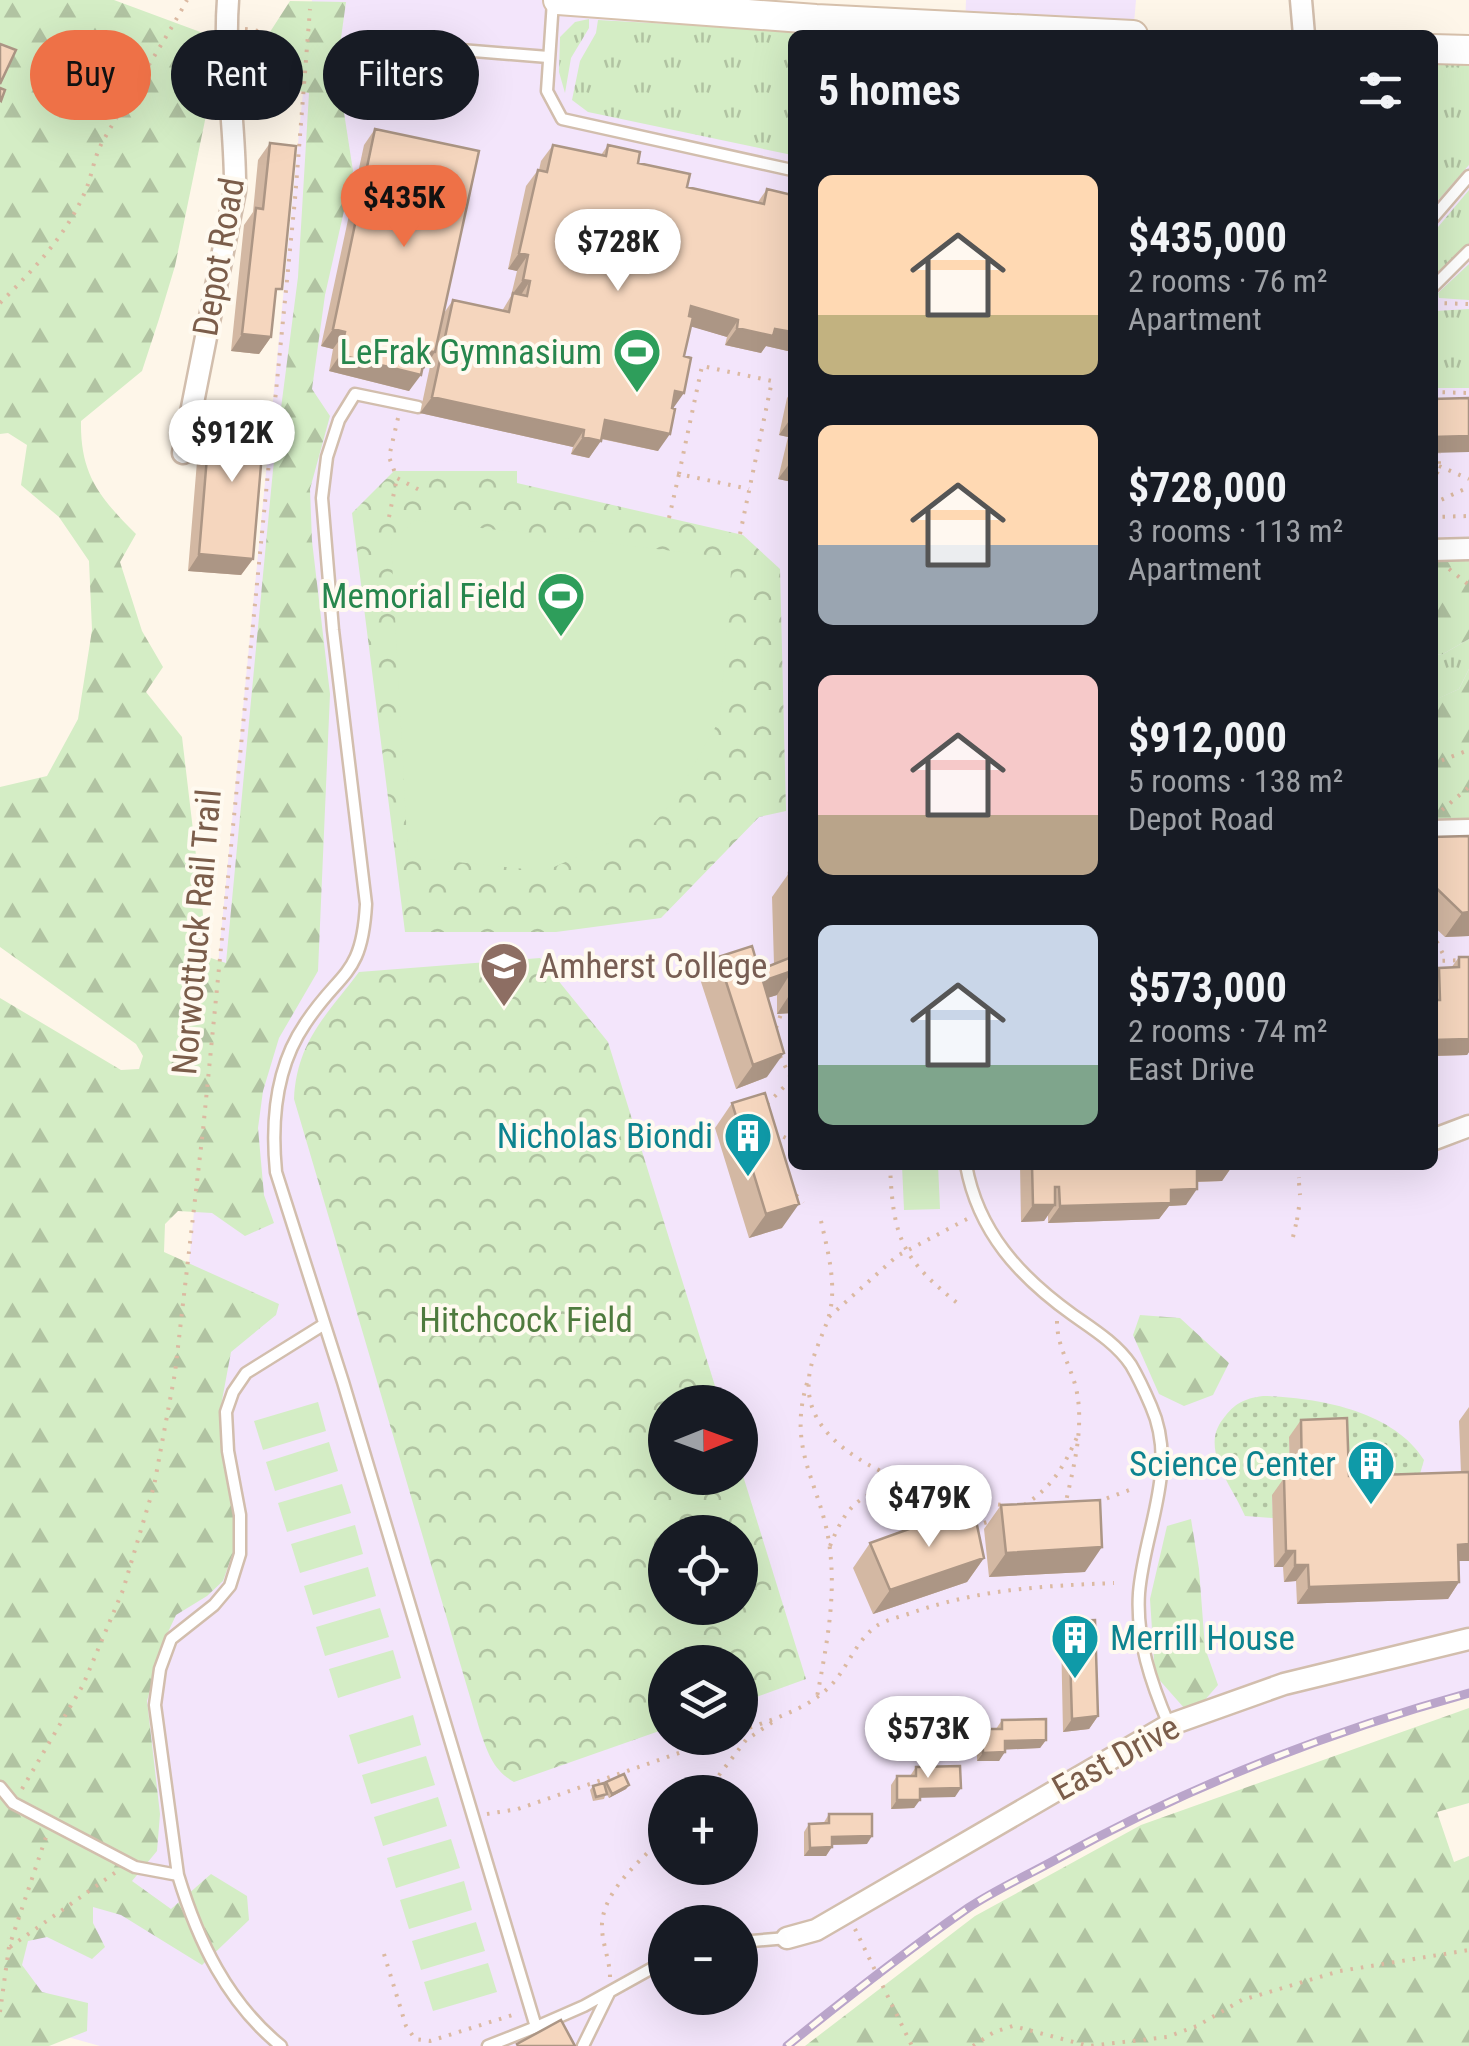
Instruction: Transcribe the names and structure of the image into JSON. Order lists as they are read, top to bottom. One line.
{"streets":{"street":["Depot Road","East Drive"],"path":["Norwottuck Rail Trail"]},"parks":["Hitchcock Field"],"places":{"sports":["LeFrak Gymnasium","Memorial Field"],"school or university":["Amherst College"],"building":["Nicholas Biondi","Science Center","Merrill House"]},"north":"right","page":{"chip":["Buy","Rent","Filters"],"heading":"5 homes","list":[{"name":"$435,000","note":"2 rooms · 76 m² · Apartment"},{"name":"$728,000","note":"3 rooms · 113 m² · Apartment"},{"name":"$912,000","note":"5 rooms · 138 m² · Depot Road"},{"name":"$573,000","note":"2 rooms · 74 m² · East Drive"}],"price":["$435K","$728K","$912K","$479K","$573K"],"map_buttons":["+","−"]}}
